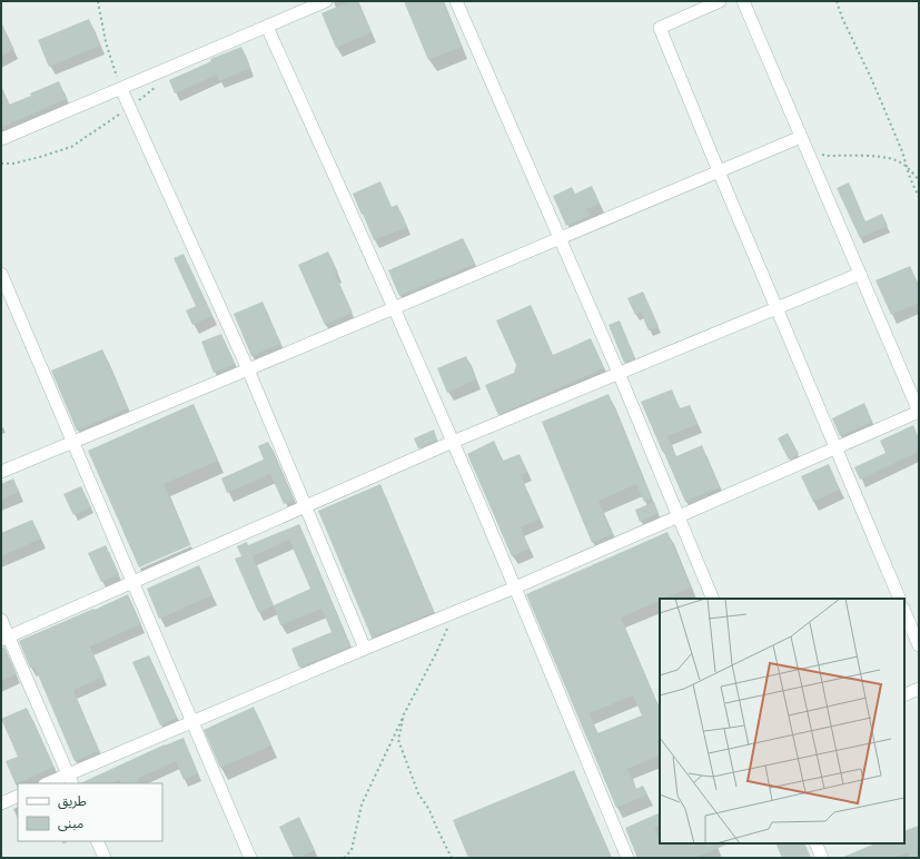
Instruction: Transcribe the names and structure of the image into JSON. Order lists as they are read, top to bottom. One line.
{"legend":["طريق","مبنى"]}
